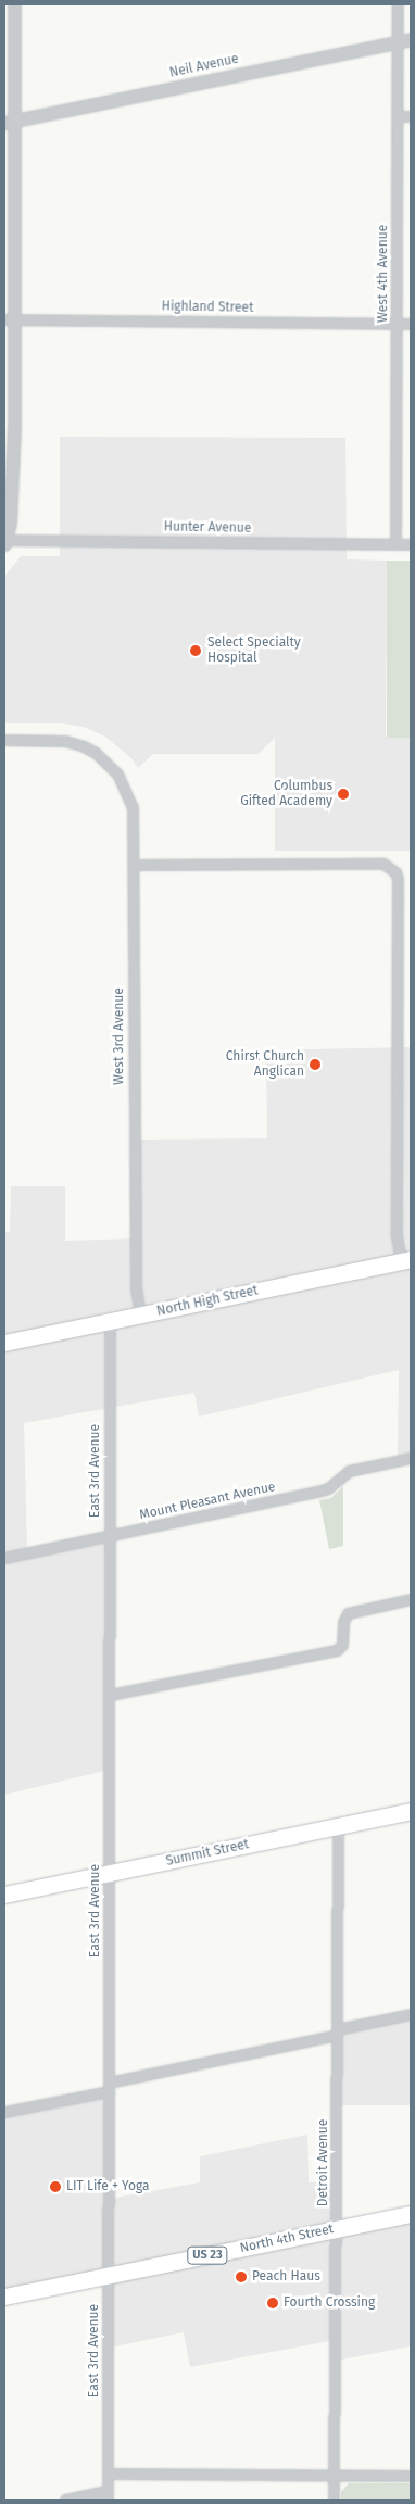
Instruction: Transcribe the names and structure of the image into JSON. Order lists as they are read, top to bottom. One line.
{"streets":{"main road":["North High Street","Summit Street","North 4th Street","US 23"],"street":["Neil Avenue","West 4th Avenue","Highland Street","Hunter Avenue","West 3rd Avenue","East 3rd Avenue","Mount Pleasant Avenue","Detroit Avenue"]},"crossings":[["Neil Avenue","West 4th Avenue"],["West 4th Avenue","Highland Street"],["West 4th Avenue","Hunter Avenue"],["West 3rd Avenue","North High Street"],["North High Street","East 3rd Avenue"],["East 3rd Avenue","Mount Pleasant Avenue"],["East 3rd Avenue","Summit Street"],["East 3rd Avenue","North 4th Street"],["Summit Street","Detroit Avenue"],["Detroit Avenue","North 4th Street"]],"places":["Select Specialty Hospital","Columbus Gifted Academy","Chirst Church Anglican","LIT Life + Yoga","Peach Haus","Fourth Crossing"]}
